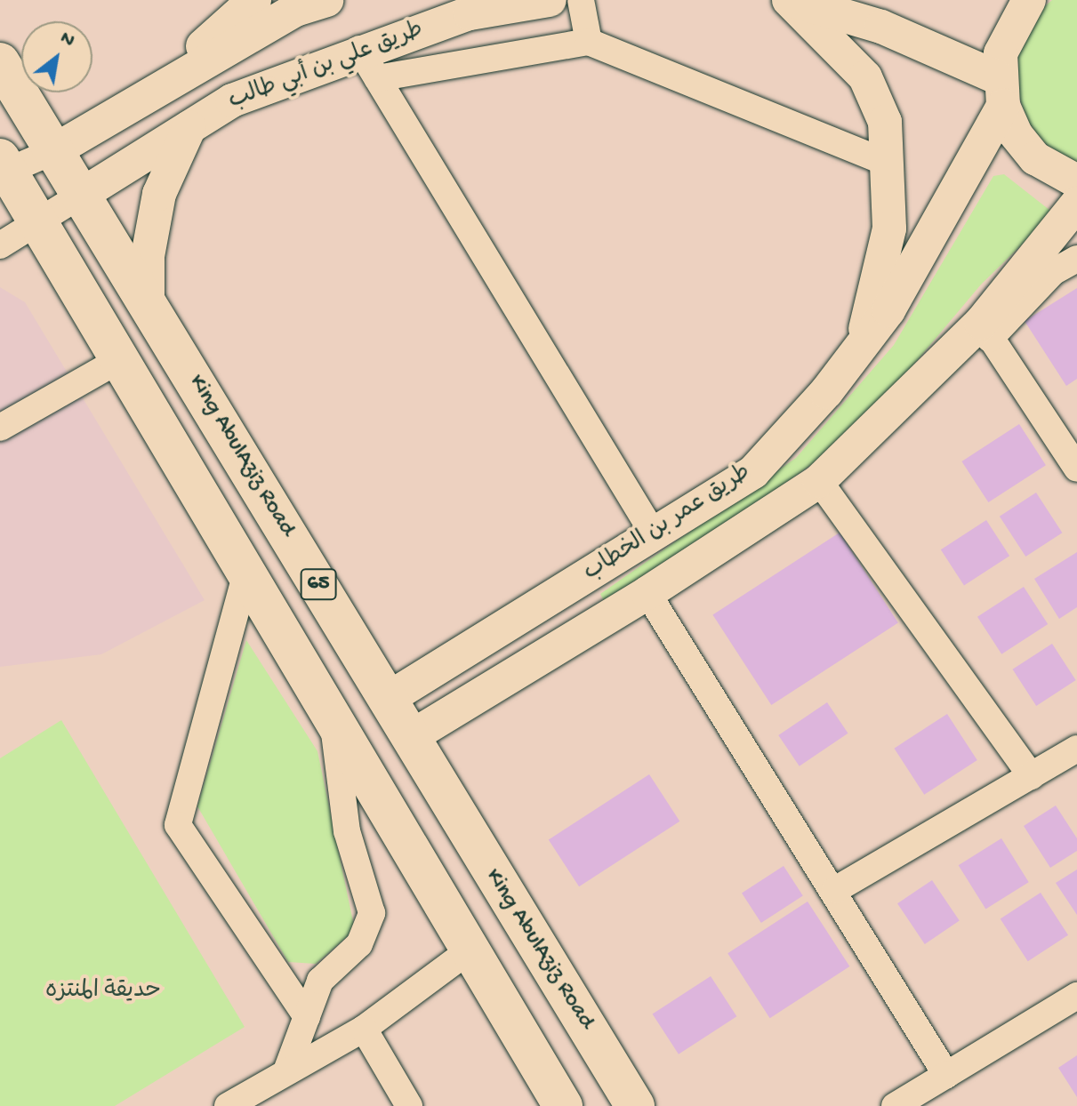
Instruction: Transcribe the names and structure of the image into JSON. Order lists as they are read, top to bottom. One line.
{"streets":{"highway":["King AbulAziz Road","65"],"main road":["طريق علي بن أبي طالب","طريق عمر بن الخطاب"]},"crossings":[["طريق علي بن أبي طالب","King AbulAziz Road"],["King AbulAziz Road","طريق عمر بن الخطاب"]],"parks":["حديقة المنتزه"],"north":"top right"}
